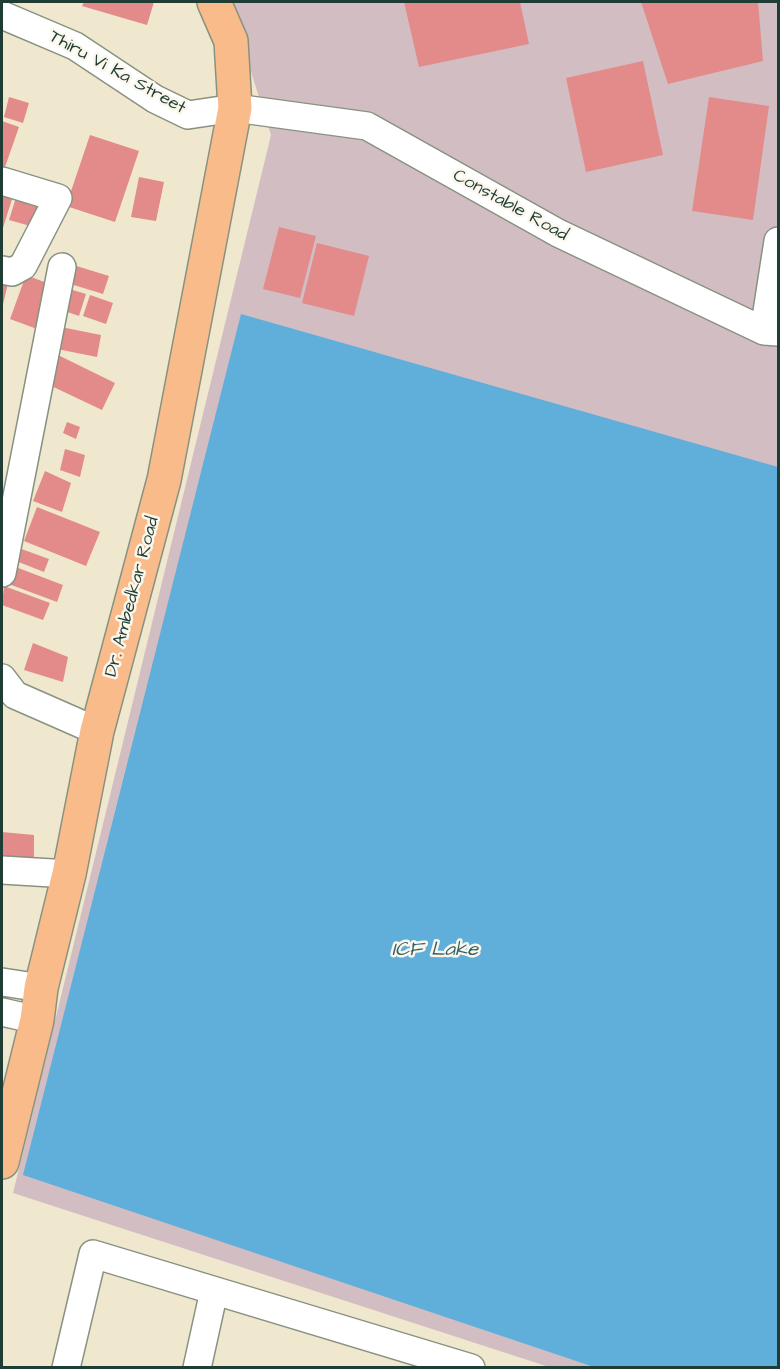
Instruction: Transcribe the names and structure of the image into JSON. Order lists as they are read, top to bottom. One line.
{"streets":{"main road":["Dr. Ambedkar Road"],"street":["Thiru Vi Ka Street","Constable Road"]},"crossings":[["Thiru Vi Ka Street","Constable Road"],["Thiru Vi Ka Street","Dr. Ambedkar Road"],["Constable Road","Dr. Ambedkar Road"]],"water":["ICF Lake"]}
